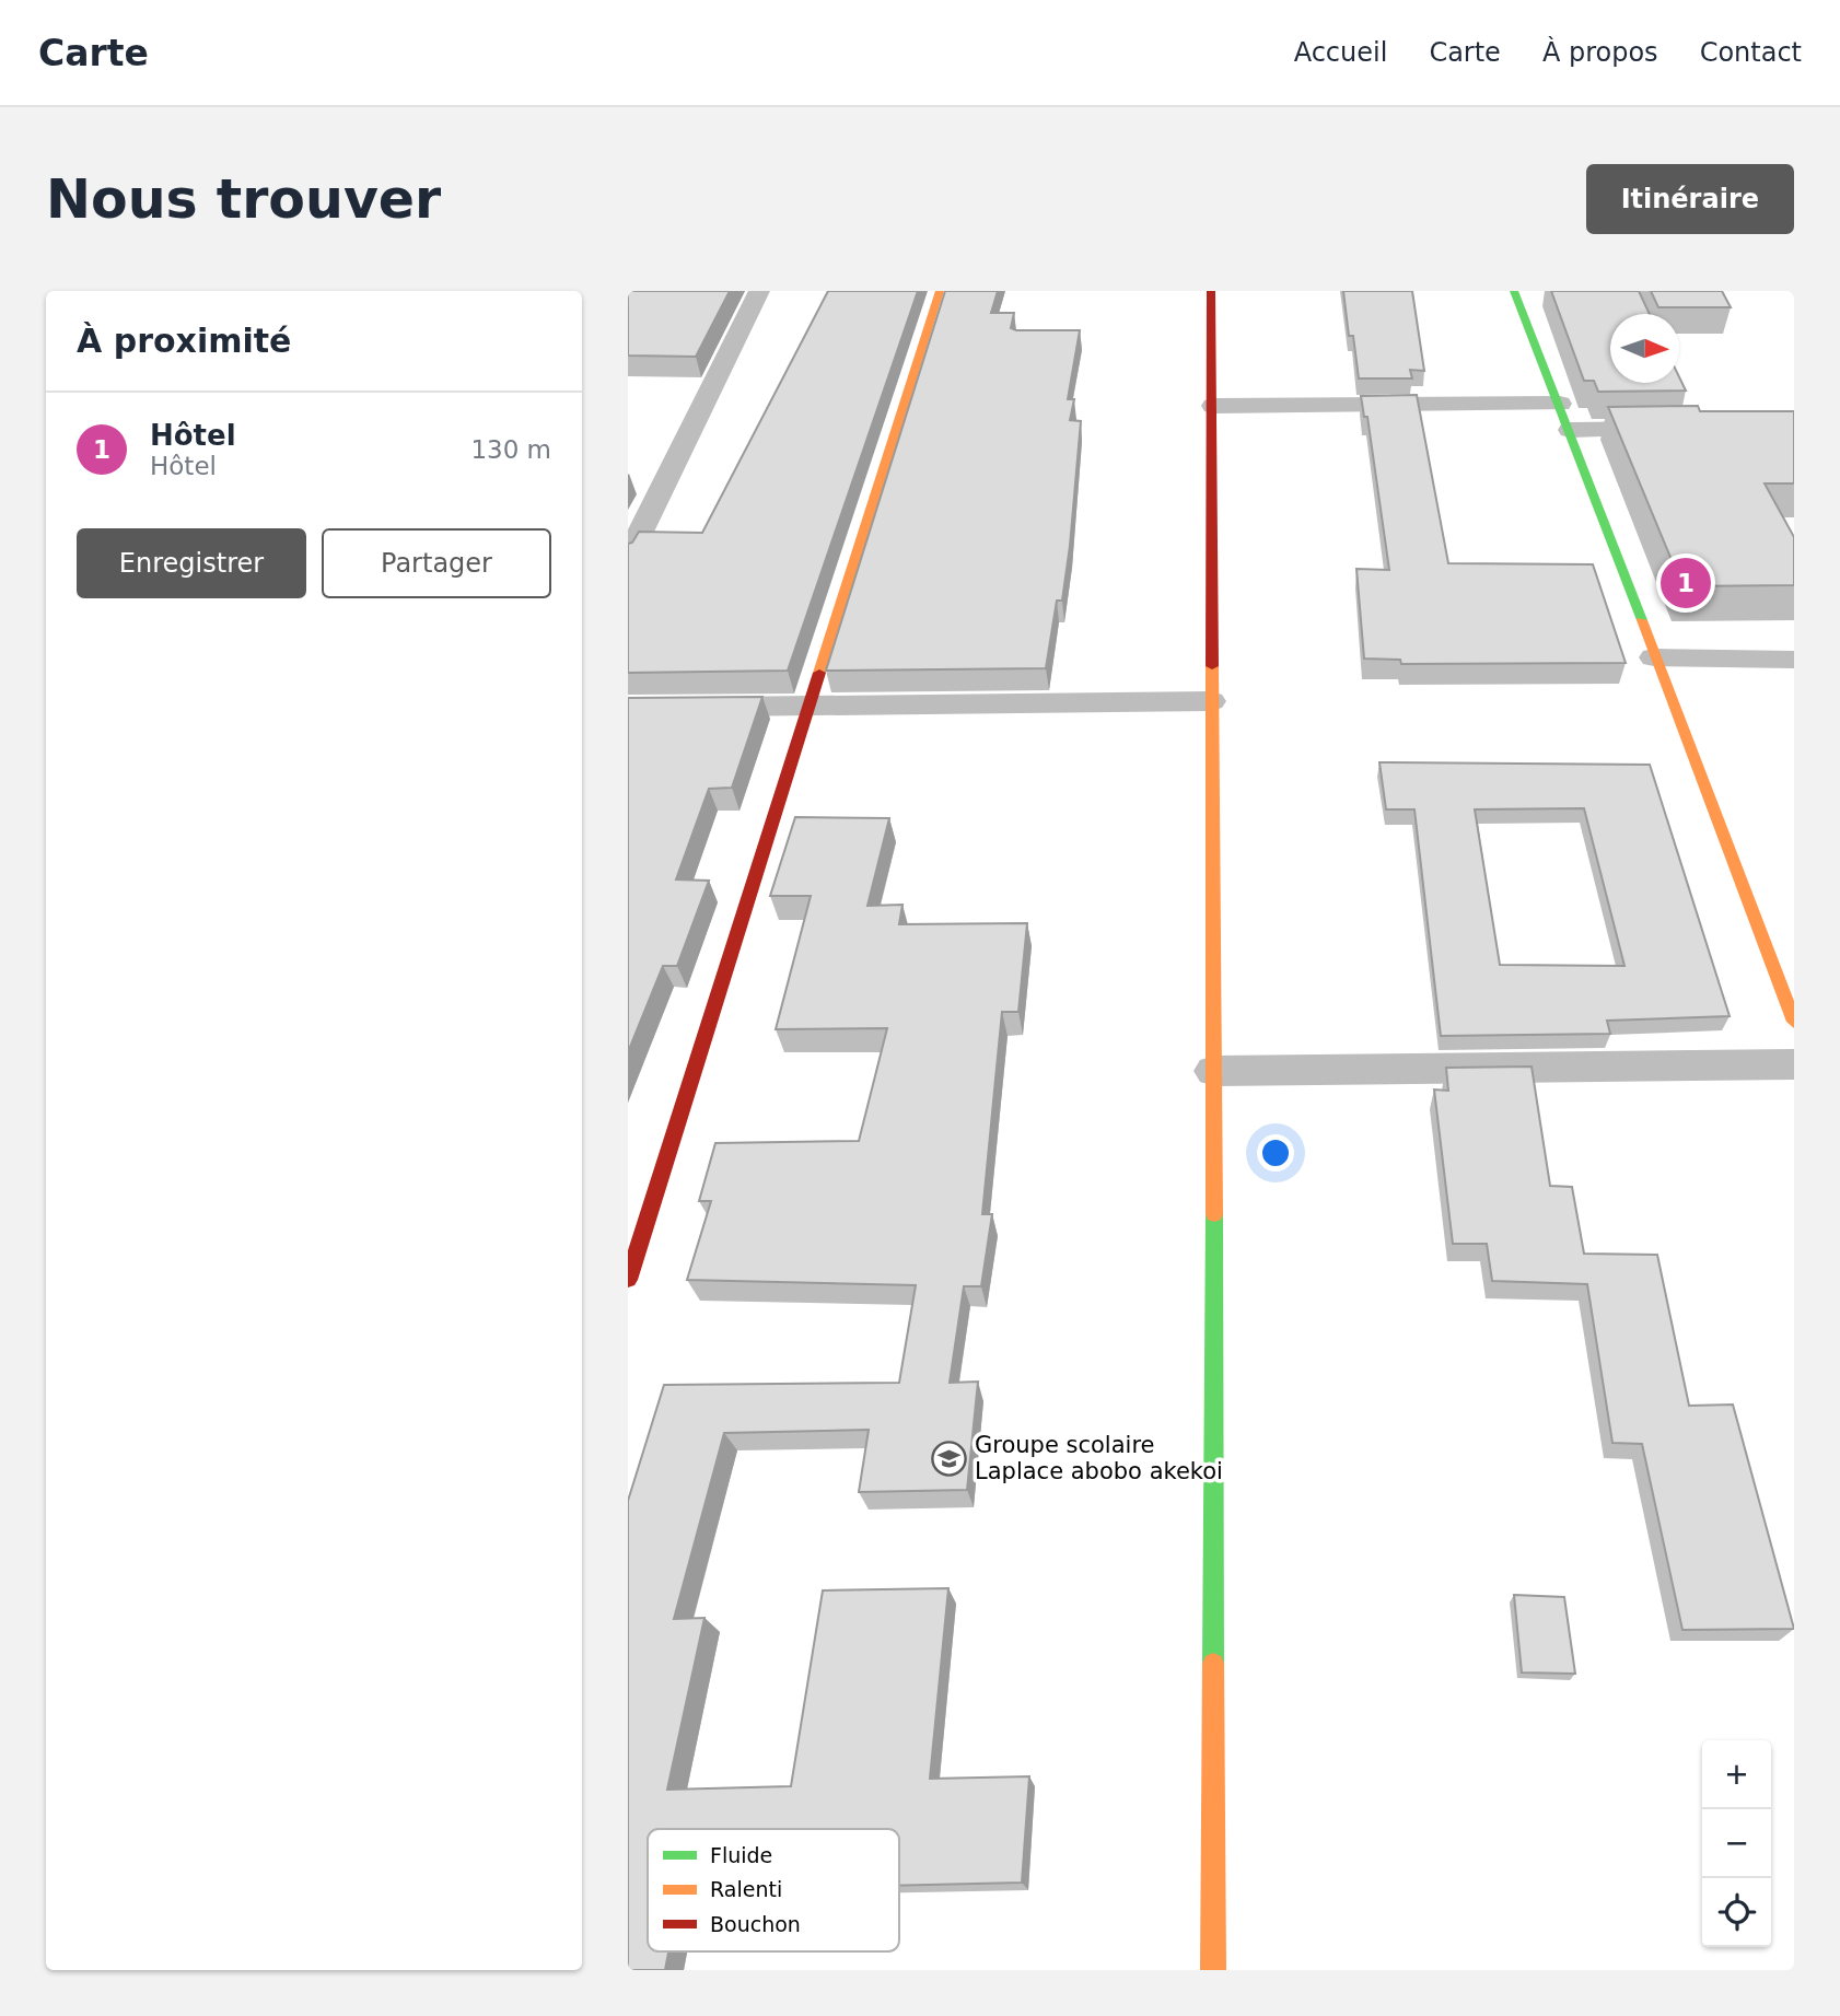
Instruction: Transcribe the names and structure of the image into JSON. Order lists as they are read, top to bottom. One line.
{"places":{"school or university":["Groupe scolaire Laplace abobo akekoi"]},"legend":["Fluide","Ralenti","Bouchon"],"north":"right","page":{"header":"Carte","nav":["Accueil","Carte","À propos","Contact"],"buttons":["Itinéraire",["Enregistrer","Partager"]],"title":"Nous trouver","heading":"À proximité","list":[{"mark":"1","name":"Hôtel","note":"Hôtel","value":"130 m"}],"pins":"1","map_buttons":["+","−"]}}
